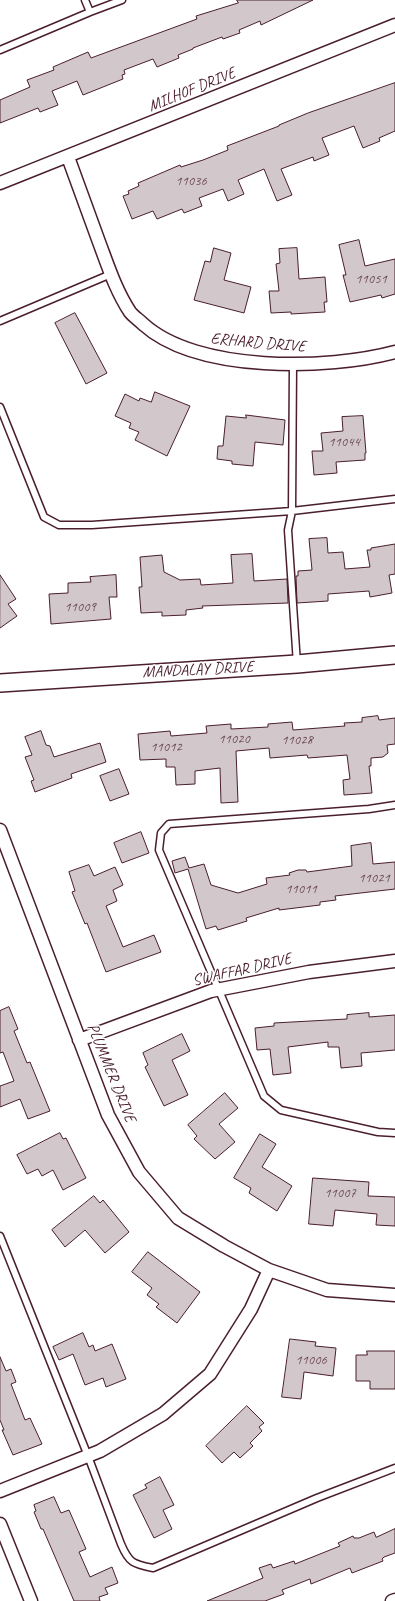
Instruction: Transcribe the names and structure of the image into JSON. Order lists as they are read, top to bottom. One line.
{"streets":{"street":["MILHOF DRIVE","ERHARD DRIVE","MANDALAY DRIVE","SWAFFAR DRIVE","PLUMMER DRIVE"]},"crossings":[["MILHOF DRIVE","ERHARD DRIVE"],["SWAFFAR DRIVE","PLUMMER DRIVE"]],"house_numbers":["11036","11051","11044","11009","11020","11028","11012","11021","11011","11007","11006"]}
